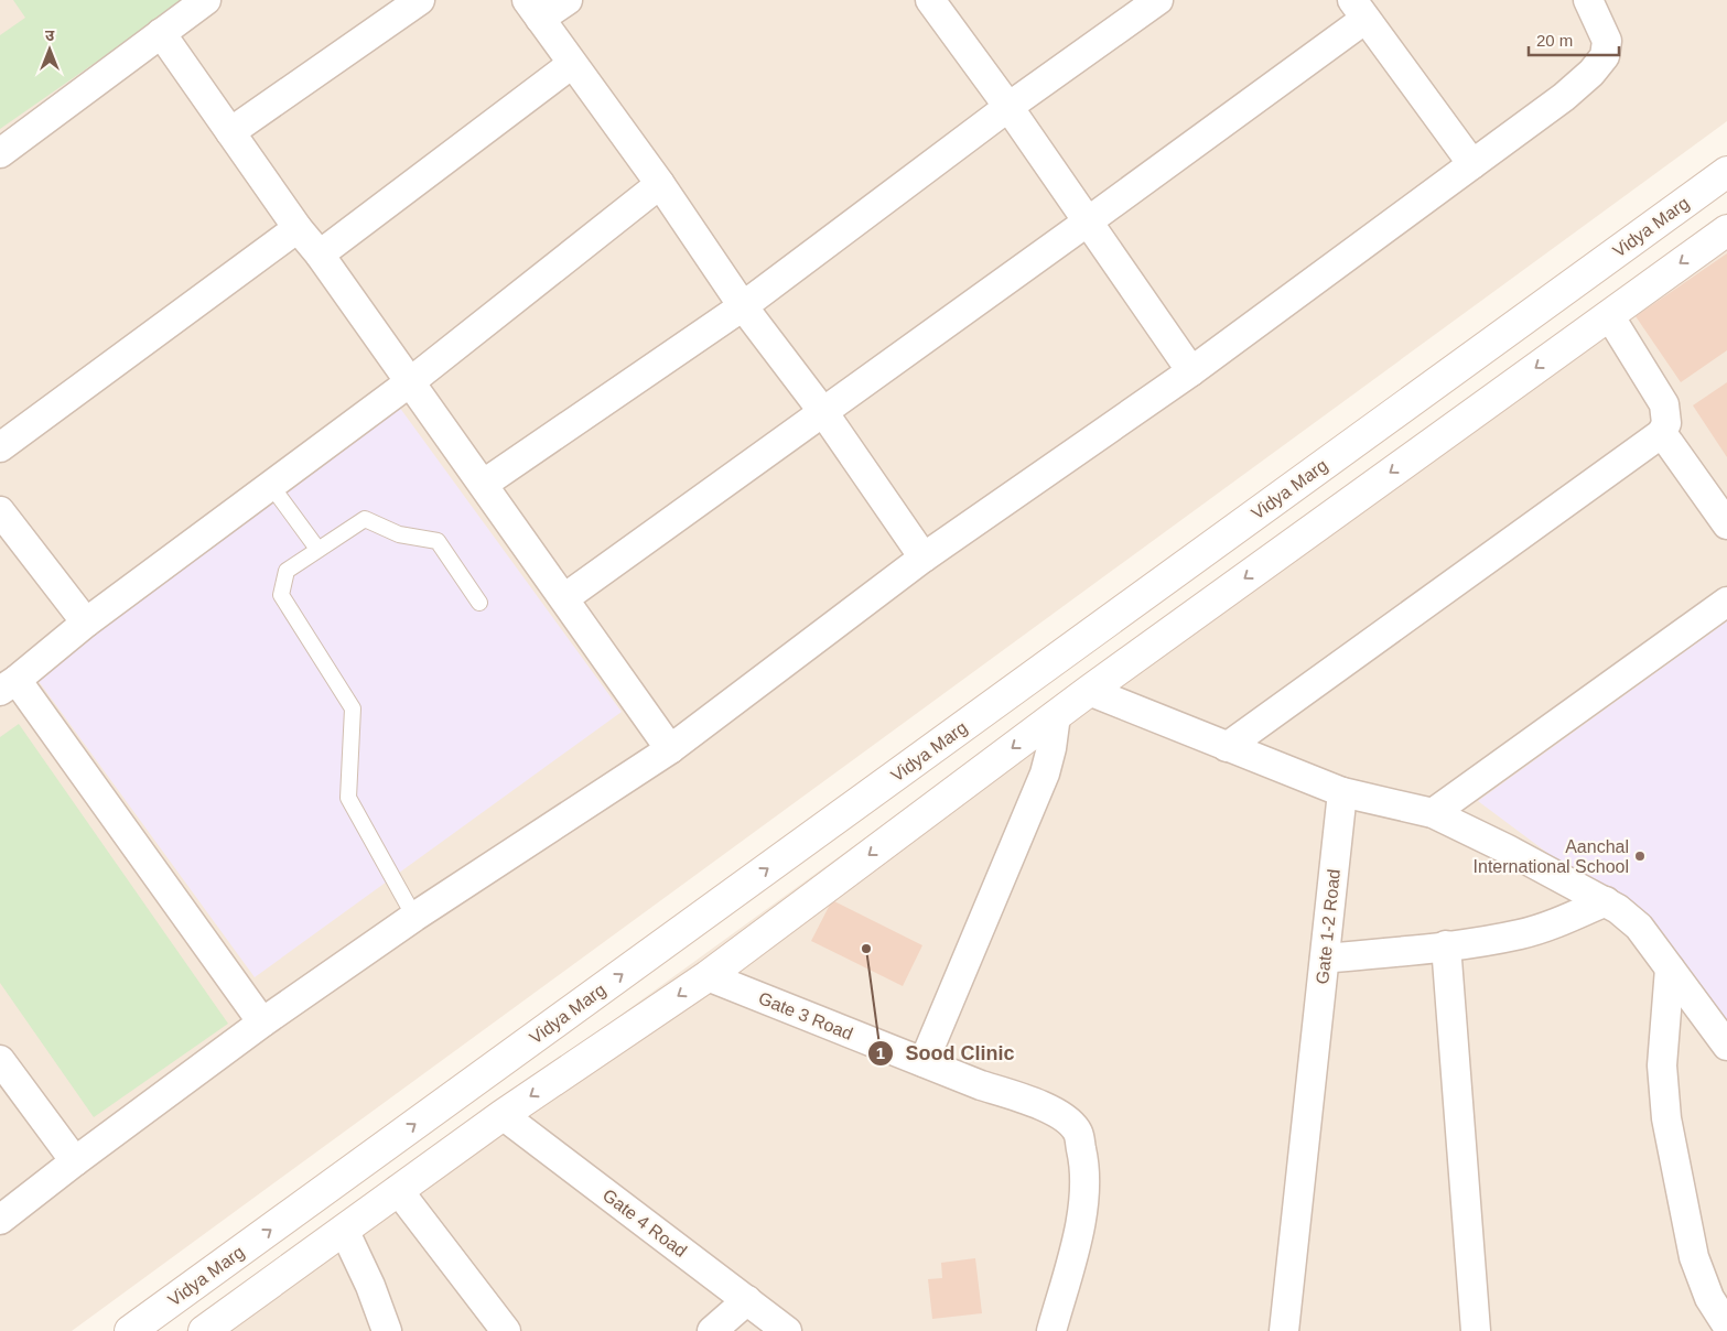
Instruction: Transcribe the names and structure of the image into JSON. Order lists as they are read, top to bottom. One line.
{"streets":{"main road":["Vidya Marg"],"street":["Gate 1-2 Road","Gate 3 Road","Gate 4 Road"]},"places":["Aanchal International School","Sood Clinic"],"scale_bar":"20 m","north":"top"}
